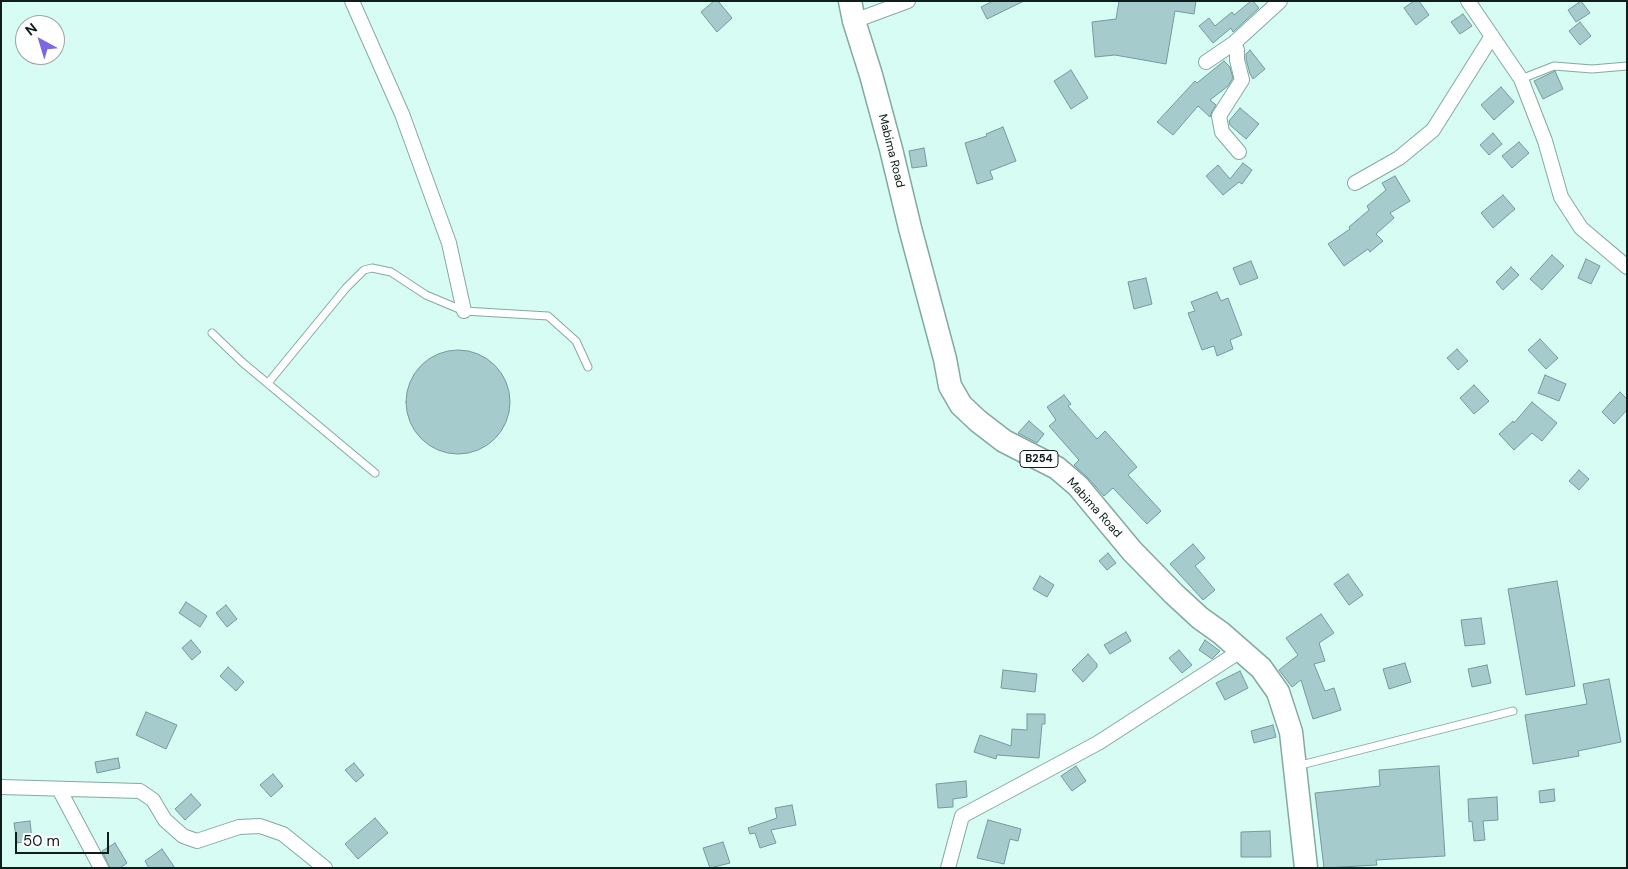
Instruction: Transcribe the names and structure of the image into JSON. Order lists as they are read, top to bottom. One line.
{"streets":{"main road":["Mabima Road","B254"]},"scale_bar":"50 m","north":"top left"}
